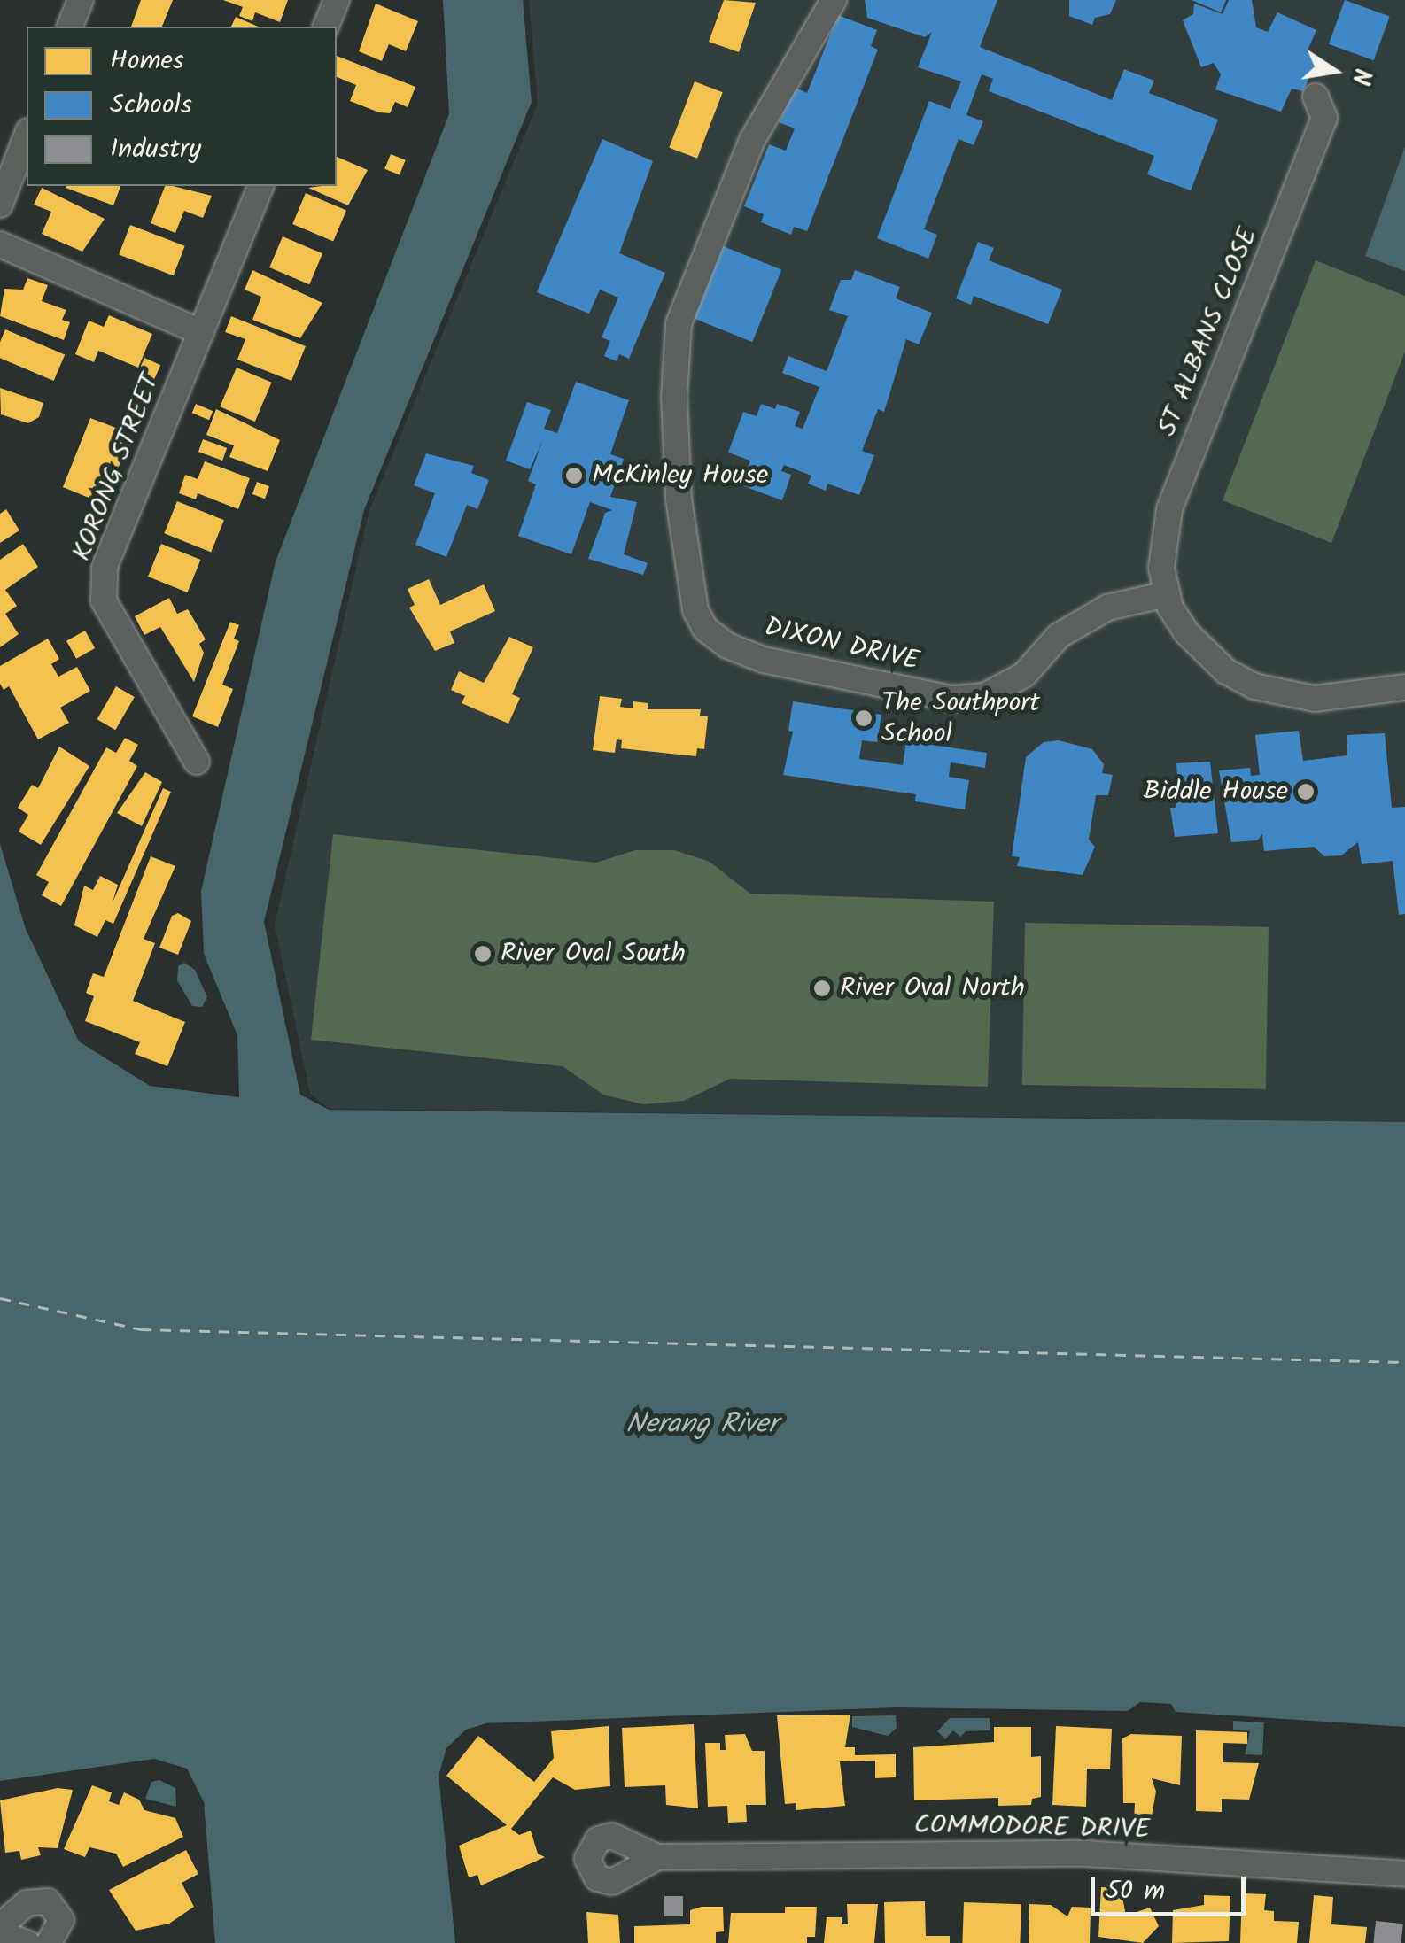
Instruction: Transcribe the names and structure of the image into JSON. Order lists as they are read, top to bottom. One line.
{"streets":{"street":["ST ALBANS CLOSE","KORONG STREET","DIXON DRIVE","COMMODORE DRIVE"]},"crossings":[["ST ALBANS CLOSE","DIXON DRIVE"]],"water":["Nerang River"],"places":["McKinley House","The Southport School","Biddle House","River Oval South","River Oval North"],"legend":["Homes","Schools","Industry"],"scale_bar":"50 m","north":"right"}
